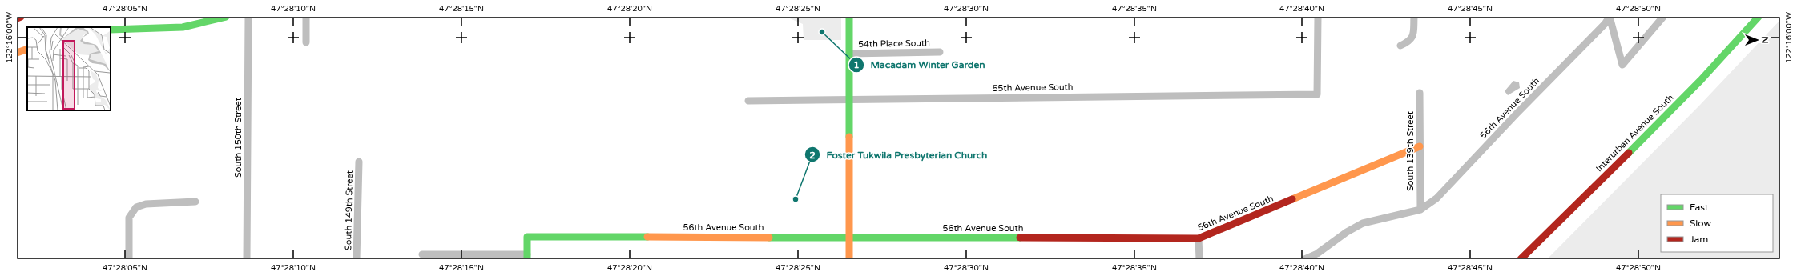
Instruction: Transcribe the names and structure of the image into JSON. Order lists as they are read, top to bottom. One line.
{"streets":{"main road":["56th Avenue South","Interurban Avenue South"],"street":["54th Place South","55th Avenue South","South 150th Street","South 139th Street","South 149th Street"]},"crossings":[["56th Avenue South","South 139th Street"]],"places":["Macadam Winter Garden","Foster Tukwila Presbyterian Church"],"legend":["Fast","Slow","Jam"],"north":"right","coordinates":["47°28'05\"N","47°28'10\"N","47°28'15\"N","47°28'20\"N","47°28'25\"N","47°28'30\"N","47°28'35\"N","47°28'40\"N","47°28'45\"N","47°28'50\"N","122°16'00\"W"]}
